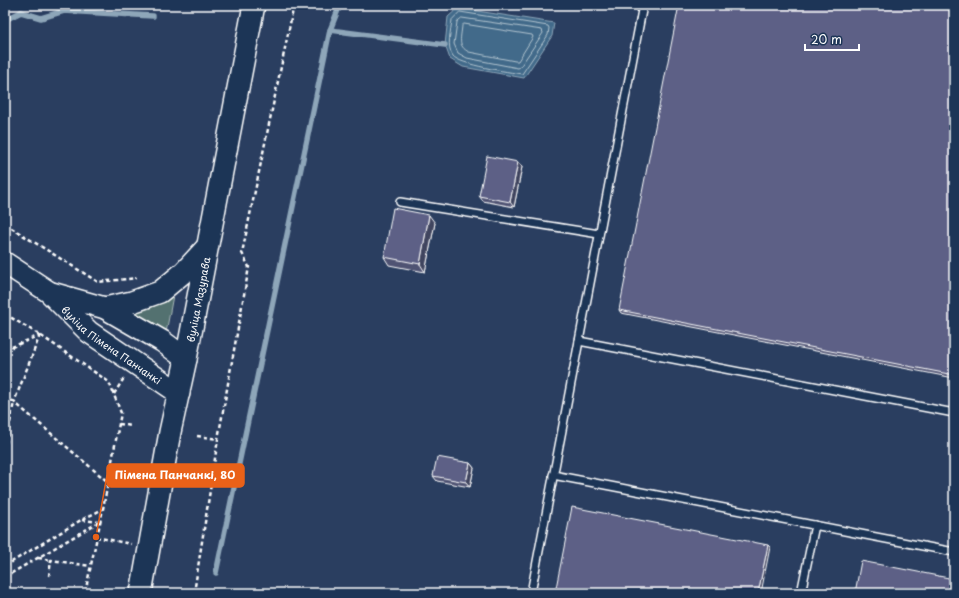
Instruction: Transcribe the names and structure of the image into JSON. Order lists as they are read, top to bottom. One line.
{"streets":{"main road":["вуліца Мазурава","вуліца Пімена Панчанкі"]},"crossings":[["вуліца Мазурава","вуліца Пімена Панчанкі"]],"places":["Пімена Панчанкі, 80"],"scale_bar":"20 m"}
